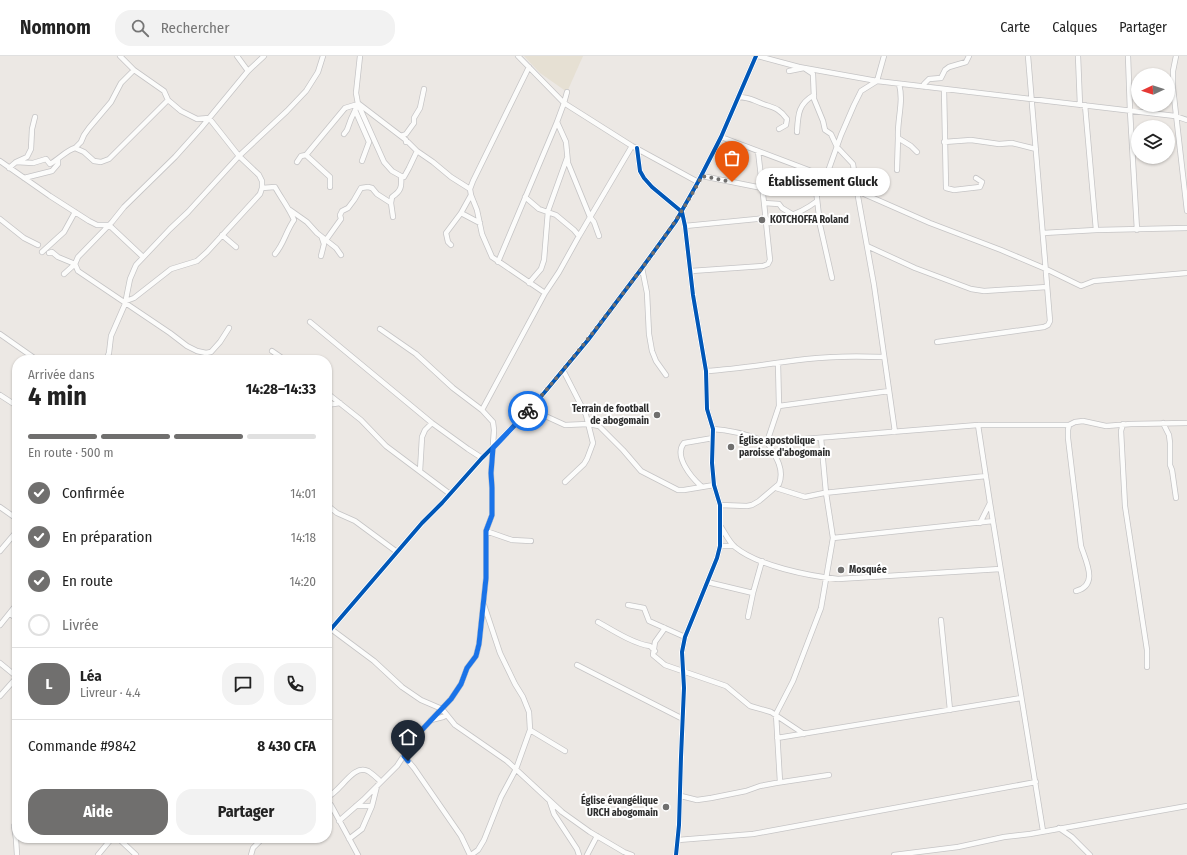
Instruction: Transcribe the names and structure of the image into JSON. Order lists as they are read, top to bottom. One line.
{"places":["Établissement Gluck","KOTCHOFFA Roland","Terrain de football de abogomain","Église apostolique paroisse d'abogomain","Mosquée","Église évangélique URCH abogomain"],"north":"left","page":{"header":"Nomnom","search":"Rechercher","nav":["Carte","Calques","Partager"],"bubble":"Établissement Gluck","heading":["4 min","Arrivée dans","14:28–14:33"],"panel":["Léa","Livreur · 4.4","Commande #9842","8 430 CFA"],"bar":"En route · 500 m","list":[["Confirmée","14:01"],["En préparation","14:18"],["En route","14:20"],"Livrée"],"round":"L","buttons":["Aide","Partager"]}}
